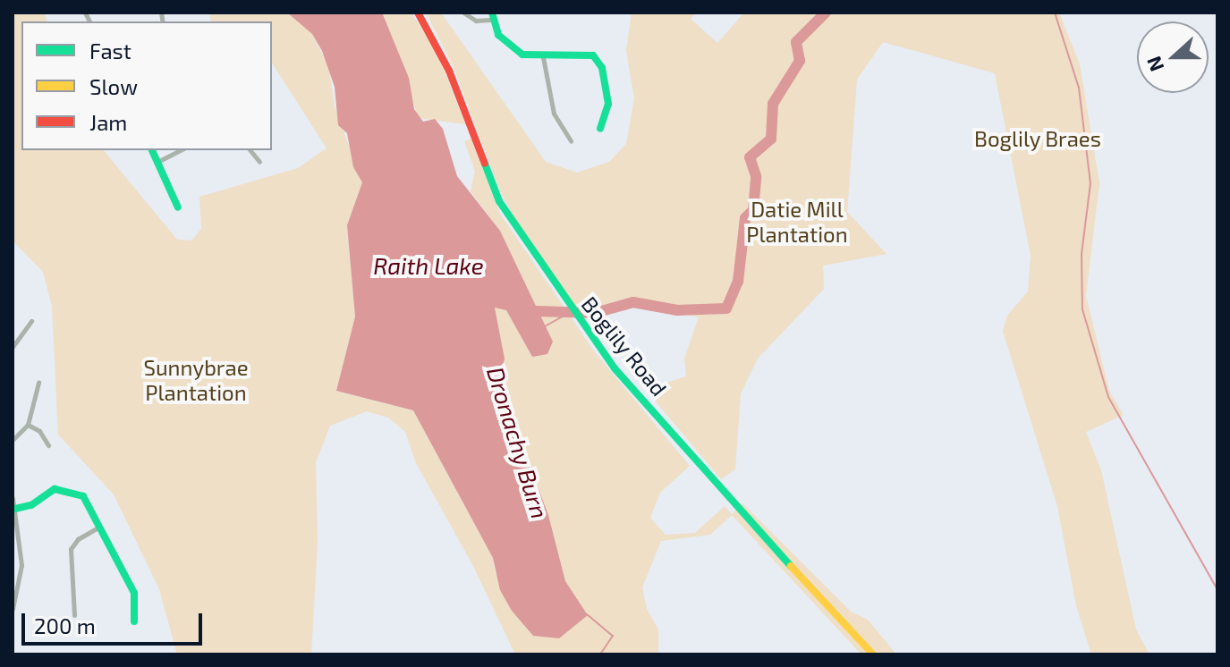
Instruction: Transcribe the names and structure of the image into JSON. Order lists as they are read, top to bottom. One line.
{"streets":{"main road":["Boglily Road"]},"water":["Raith Lake","Dronachy Burn"],"parks":["Boglily Braes","Datie Mill Plantation","Sunnybrae Plantation"],"legend":["Fast","Slow","Jam"],"scale_bar":"200 m","north":"left"}
